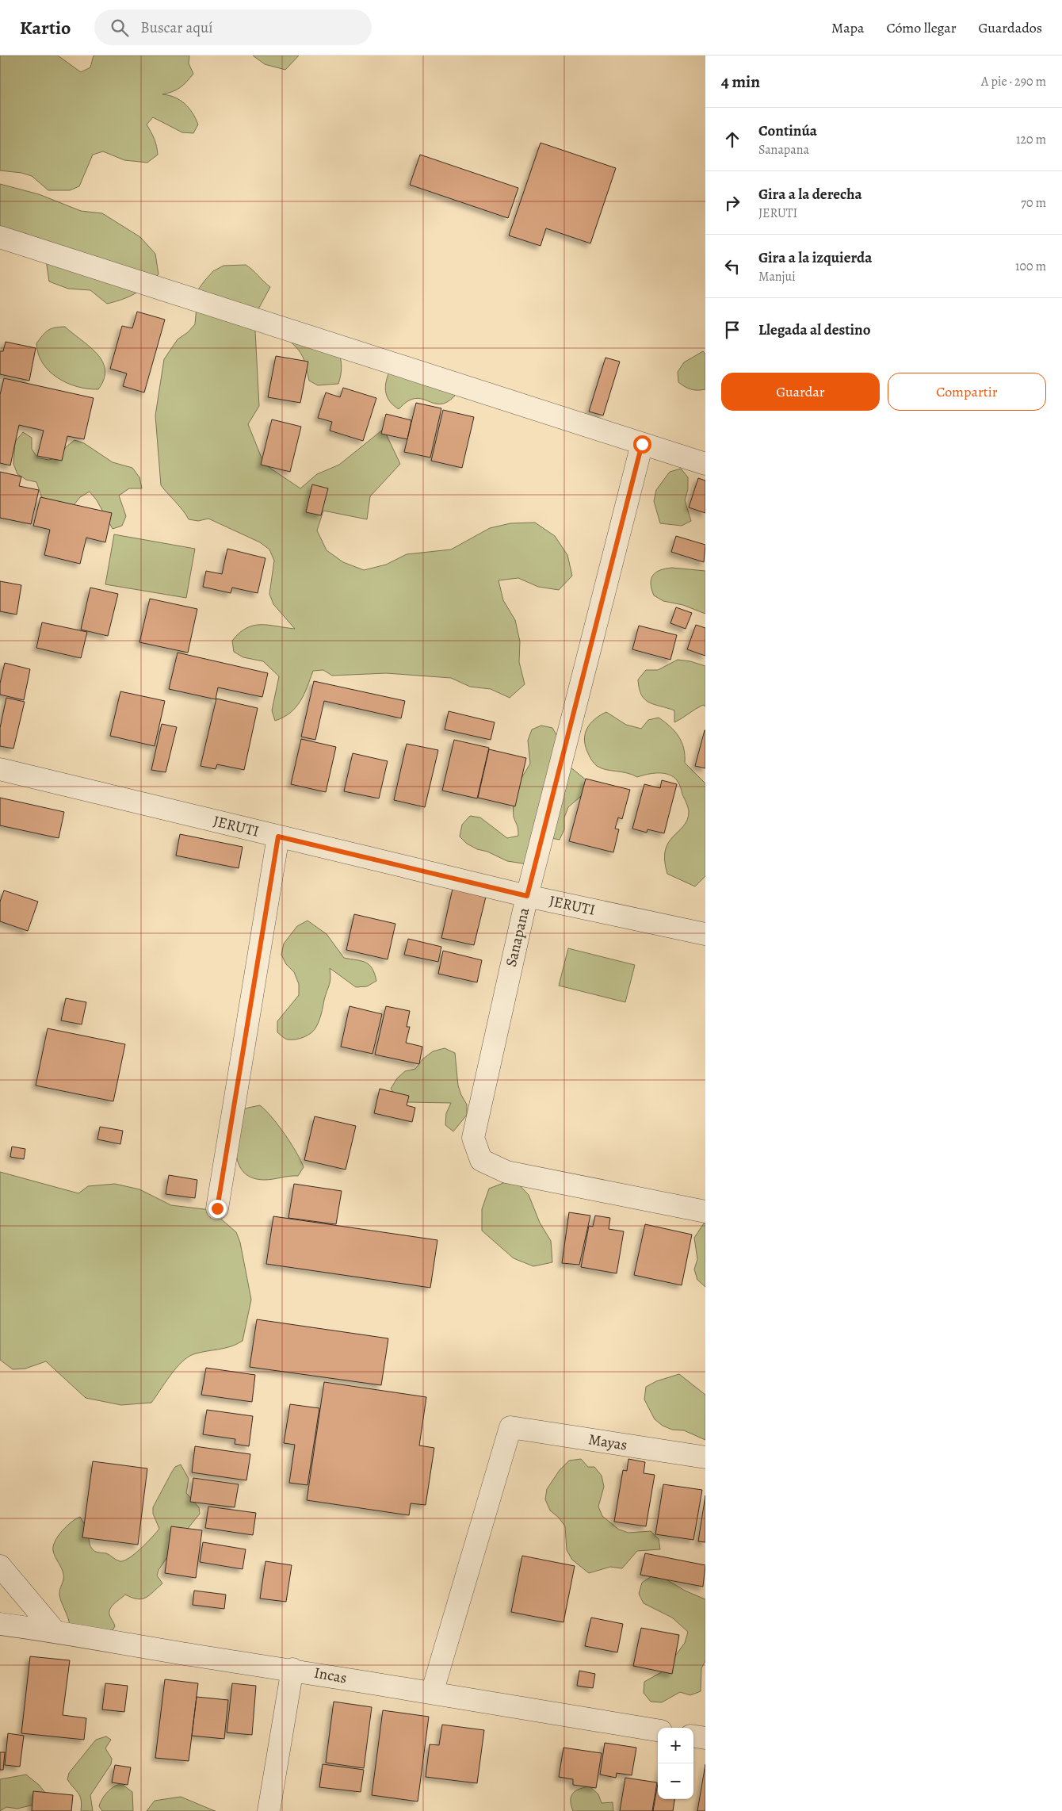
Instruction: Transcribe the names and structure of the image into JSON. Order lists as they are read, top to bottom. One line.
{"streets":{"street":["JERUTI","Sanapana","Mayas","Incas"]},"crossings":[["JERUTI","Sanapana"],["Mayas","Incas"]],"page":{"header":"Kartio","search":"Buscar aquí","nav":["Mapa","Cómo llegar","Guardados"],"heading":["4 min","A pie · 290 m"],"list":[["Continúa","Sanapana","120 m"],["Gira a la derecha","JERUTI","70 m"],["Gira a la izquierda","Manjui","100 m"],"Llegada al destino"],"buttons":["Guardar","Compartir"],"map_buttons":["+","−"]}}
